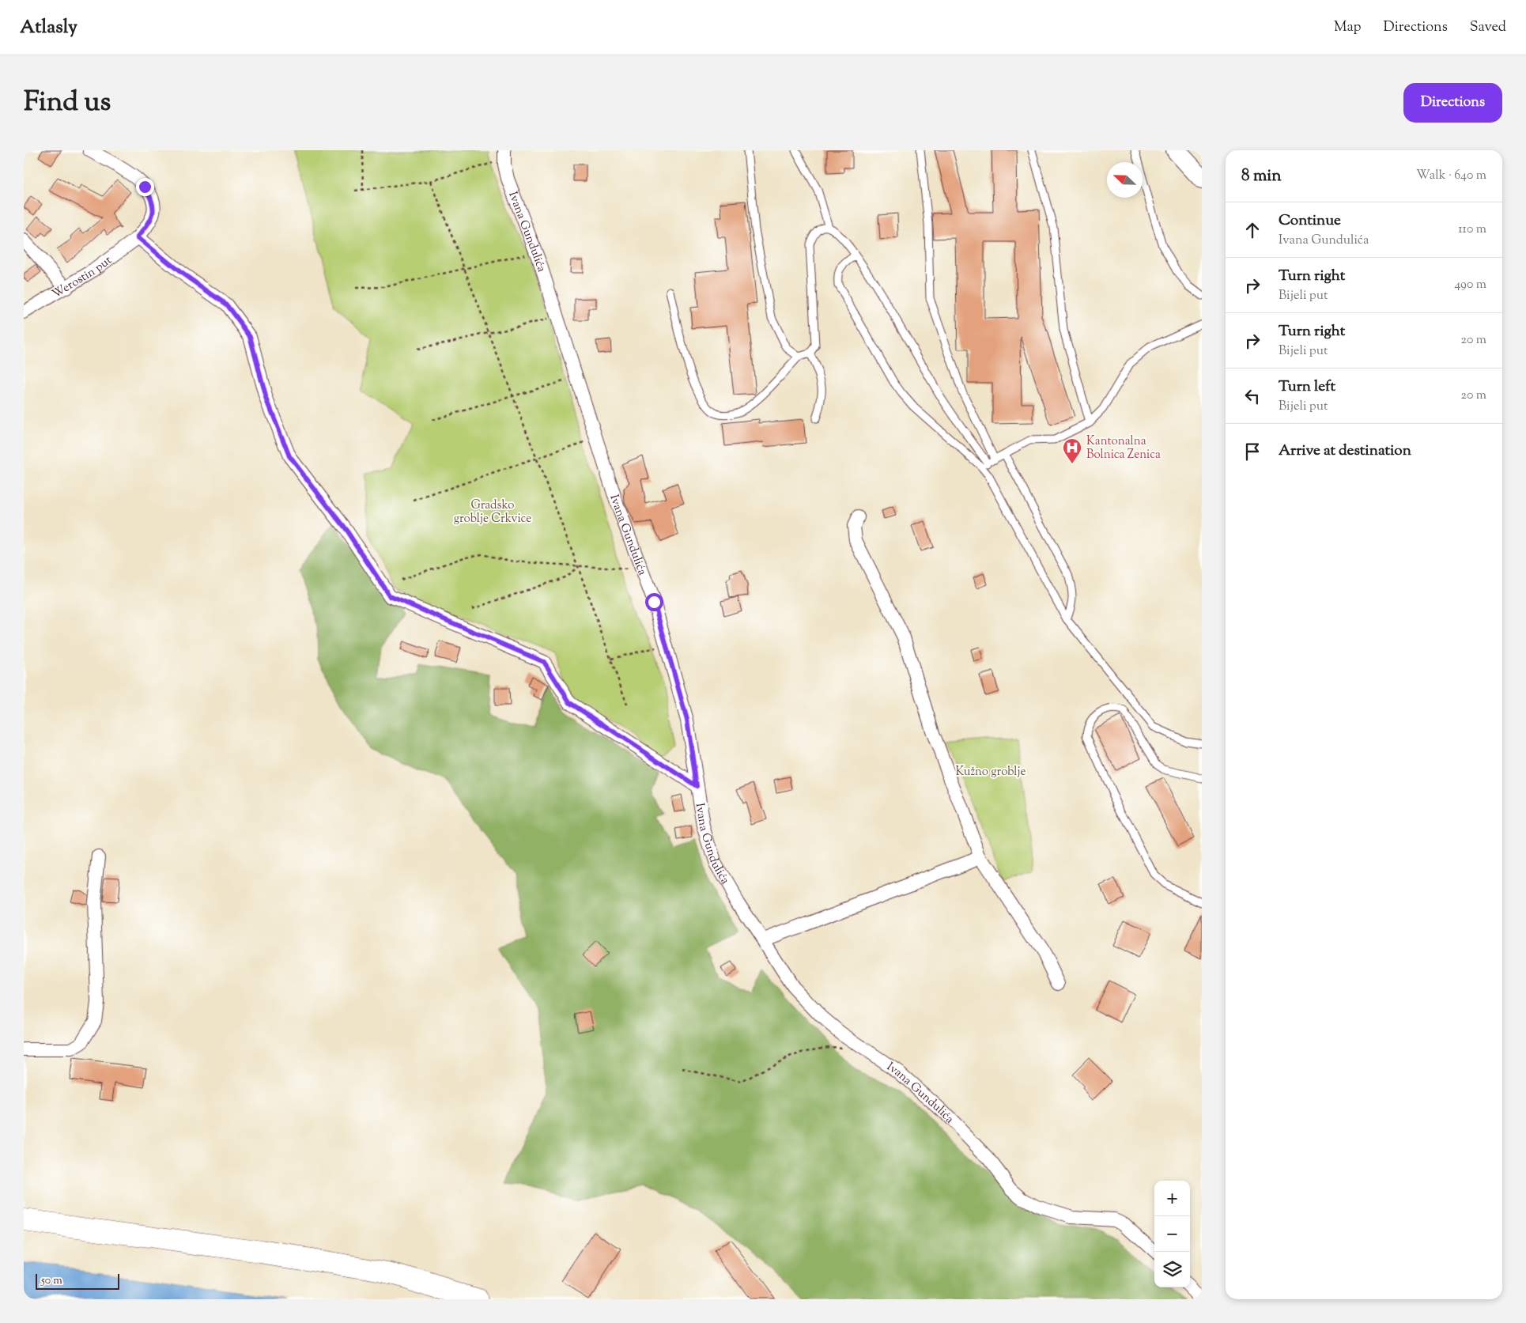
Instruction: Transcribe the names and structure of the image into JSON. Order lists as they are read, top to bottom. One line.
{"streets":{"street":["Ivana Gundulića","Werostin put"]},"parks":["Gradsko groblje Crkvice","Kužno groblje"],"places":{"hospital":["Kantonalna Bolnica Zenica"]},"scale_bar":"50 m","north":"top left","page":{"header":"Atlasly","nav":["Map","Directions","Saved"],"title":"Find us","buttons":"Directions","heading":["8 min","Walk · 640 m"],"list":[["Continue","Ivana Gundulića","110 m"],["Turn right","Bijeli put","490 m"],["Turn right","Bijeli put","20 m"],["Turn left","Bijeli put","20 m"],"Arrive at destination"],"map_buttons":["+","−"],"scale":"50 m"}}
